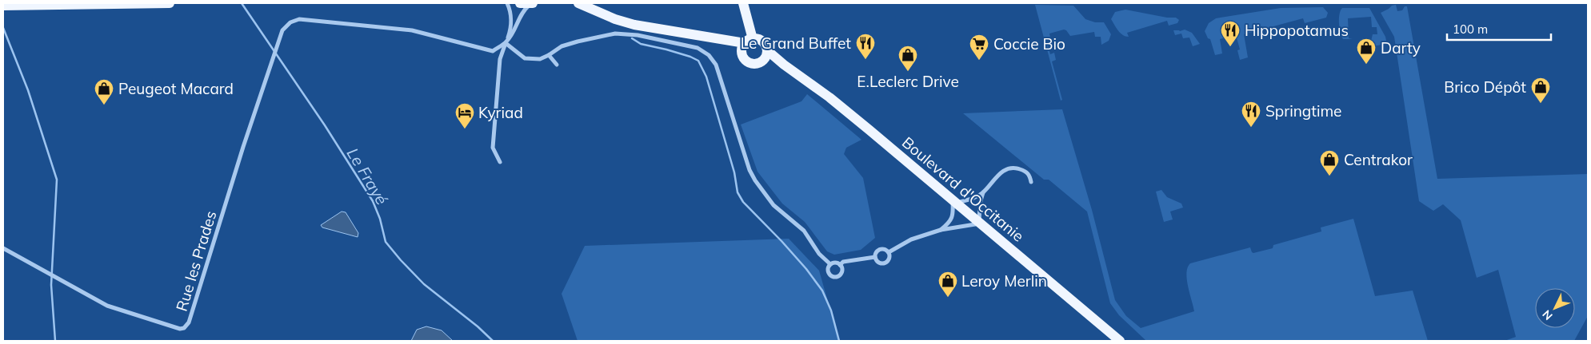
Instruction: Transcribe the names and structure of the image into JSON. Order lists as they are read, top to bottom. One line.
{"streets":{"main road":["Boulevard d'Occitanie"],"street":["Rue les Prades"]},"water":["Le Frayé"],"places":{"restaurant":["Hippopotamus","Le Grand Buffet","Springtime"],"supermarket":["Coccie Bio"],"shop":["Darty","E.Leclerc Drive","Brico Dépôt","Peugeot Macard","Centrakor","Leroy Merlin"],"hotel":["Kyriad"]},"scale_bar":"100 m","north":"bottom left"}
